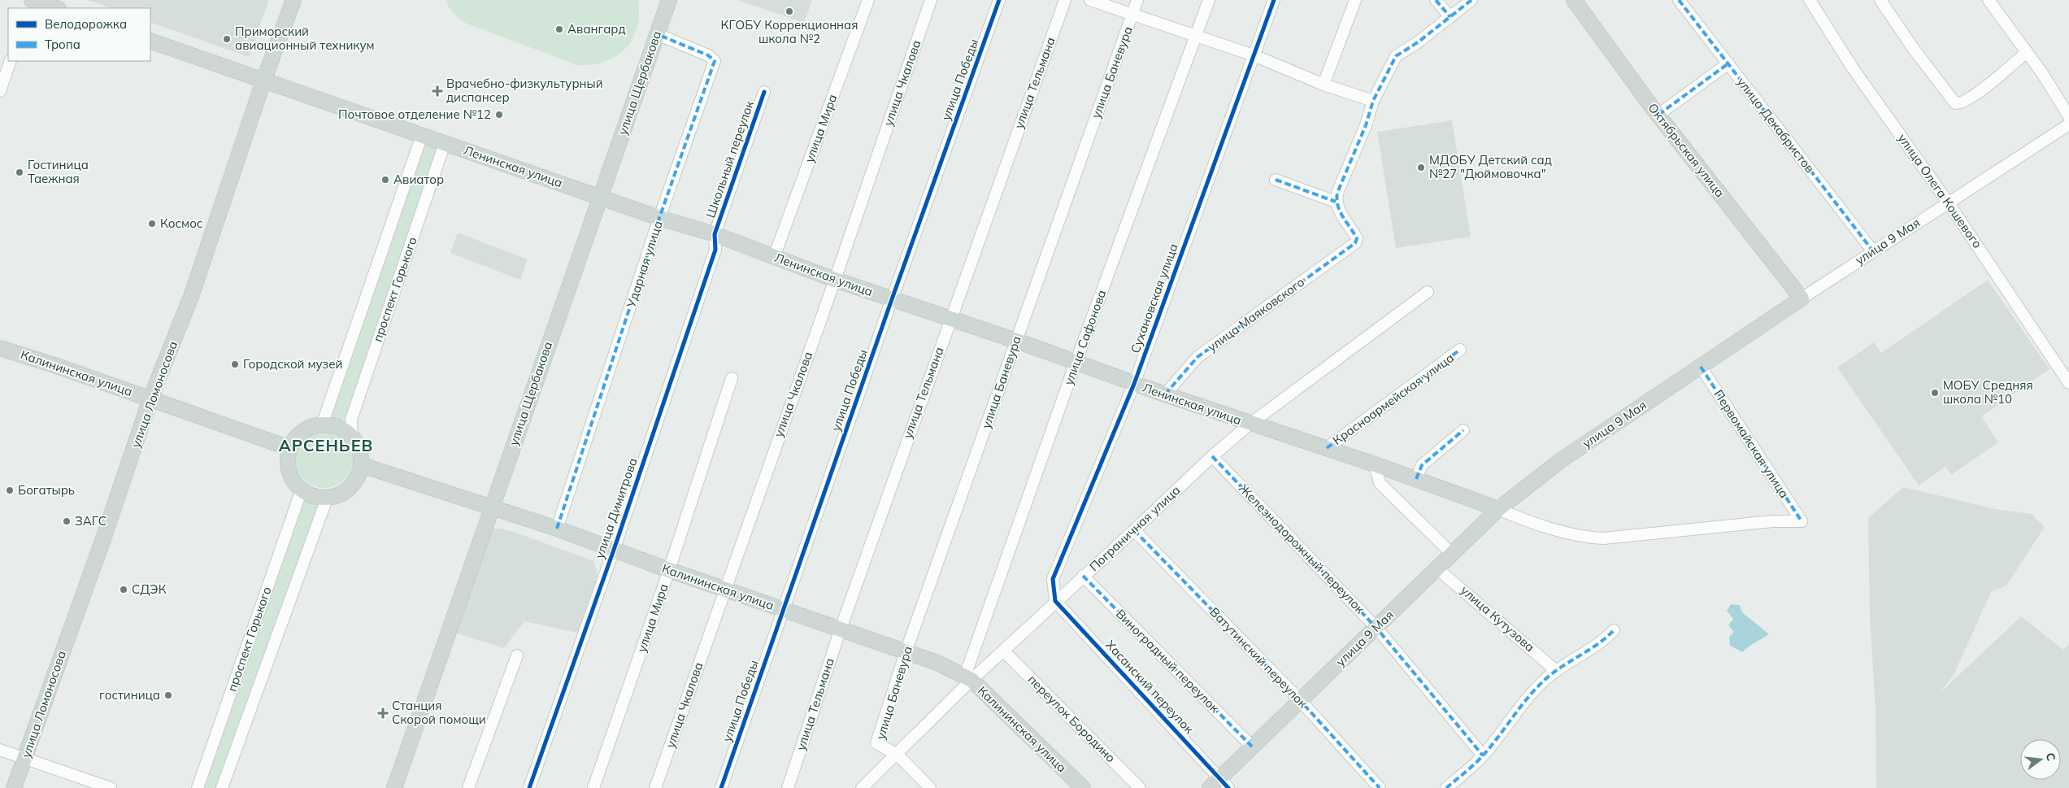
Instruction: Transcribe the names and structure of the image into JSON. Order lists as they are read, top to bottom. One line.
{"streets":{"main road":["улица Щербакова","Октябрьская улица","Ленинская улица","улица 9 Мая","проспект Горького","Калининская улица","улица Ломоносова"],"street":["улица Баневура","улица Победы","улица Чкалова","улица Тельмана","улица Декабристов","улица Мира","Школьный переулок","улица Олега Кошевого","Ударная улица","Сухановская улица","улица Маяковского","улица Сафонова","Красноармейская улица","Первомайская улица","улица Димитрова","Пограничная улица","Железнодорожный переулок","улица Кутузова","Ватутинский переулок","Виноградный переулок","Хасанский переулок","переулок Бородино"]},"crossings":[["улица Баневура","Ленинская улица"],["улица Баневура","Калининская улица"],["улица Баневура","Пограничная улица"],["улица Победы","Ленинская улица"],["улица Победы","Калининская улица"],["улица Щербакова","Ленинская улица"],["улица Щербакова","Ударная улица"],["улица Щербакова","Калининская улица"],["улица Чкалова","Ленинская улица"],["улица Чкалова","Калининская улица"],["улица Тельмана","Ленинская улица"],["улица Тельмана","Калининская улица"],["улица Декабристов","улица 9 Мая"],["улица Мира","Ленинская улица"],["улица Мира","Калининская улица"],["Октябрьская улица","улица 9 Мая"],["Школьный переулок","Ленинская улица"],["Школьный переулок","улица Димитрова"],["Ленинская улица","улица 9 Мая"],["Ленинская улица","Ударная улица"],["Ленинская улица","проспект Горького"],["Ленинская улица","Сухановская улица"],["Ленинская улица","улица Маяковского"],["Ленинская улица","улица Сафонова"],["Ленинская улица","улица Ломоносова"],["Ленинская улица","Красноармейская улица"],["Ленинская улица","Первомайская улица"],["Ленинская улица","улица Димитрова"],["Ленинская улица","Пограничная улица"],["улица Олега Кошевого","улица 9 Мая"],["улица 9 Мая","Первомайская улица"],["улица 9 Мая","Железнодорожный переулок"],["улица 9 Мая","улица Кутузова"],["улица 9 Мая","Ватутинский переулок"],["улица 9 Мая","Виноградный переулок"],["улица 9 Мая","Хасанский переулок"],["Ударная улица","Калининская улица"],["проспект Горького","Калининская улица"],["Сухановская улица","Пограничная улица"],["Сухановская улица","Хасанский переулок"],["улица Сафонова","Калининская улица"],["улица Сафонова","Пограничная улица"],["Калининская улица","улица Ломоносова"],["Калининская улица","улица Димитрова"],["Калининская улица","Пограничная улица"],["Пограничная улица","Железнодорожный переулок"],["Пограничная улица","Ватутинский переулок"],["Пограничная улица","Виноградный переулок"],["Пограничная улица","Хасанский переулок"],["Пограничная улица","переулок Бородино"]],"districts":["АРСЕНЬЕВ"],"places":{"other":["КГОБУ Коррекционная школа №2","Авангард","Приморский авиационный техникум","Почтовое отделение №12","МДОБУ Детский сад №27 \"Дюймовочка\"","Гостиница Таежная","Авиатор","Космос","Городской музей","МОБУ Средняя школа №10","Богатырь","ЗАГС","СДЭК","гостиница"],"health":["Врачебно-физкультурный диспансер","Станция Скорой помощи"]},"legend":["Велодорожка","Тропа"],"north":"right"}
